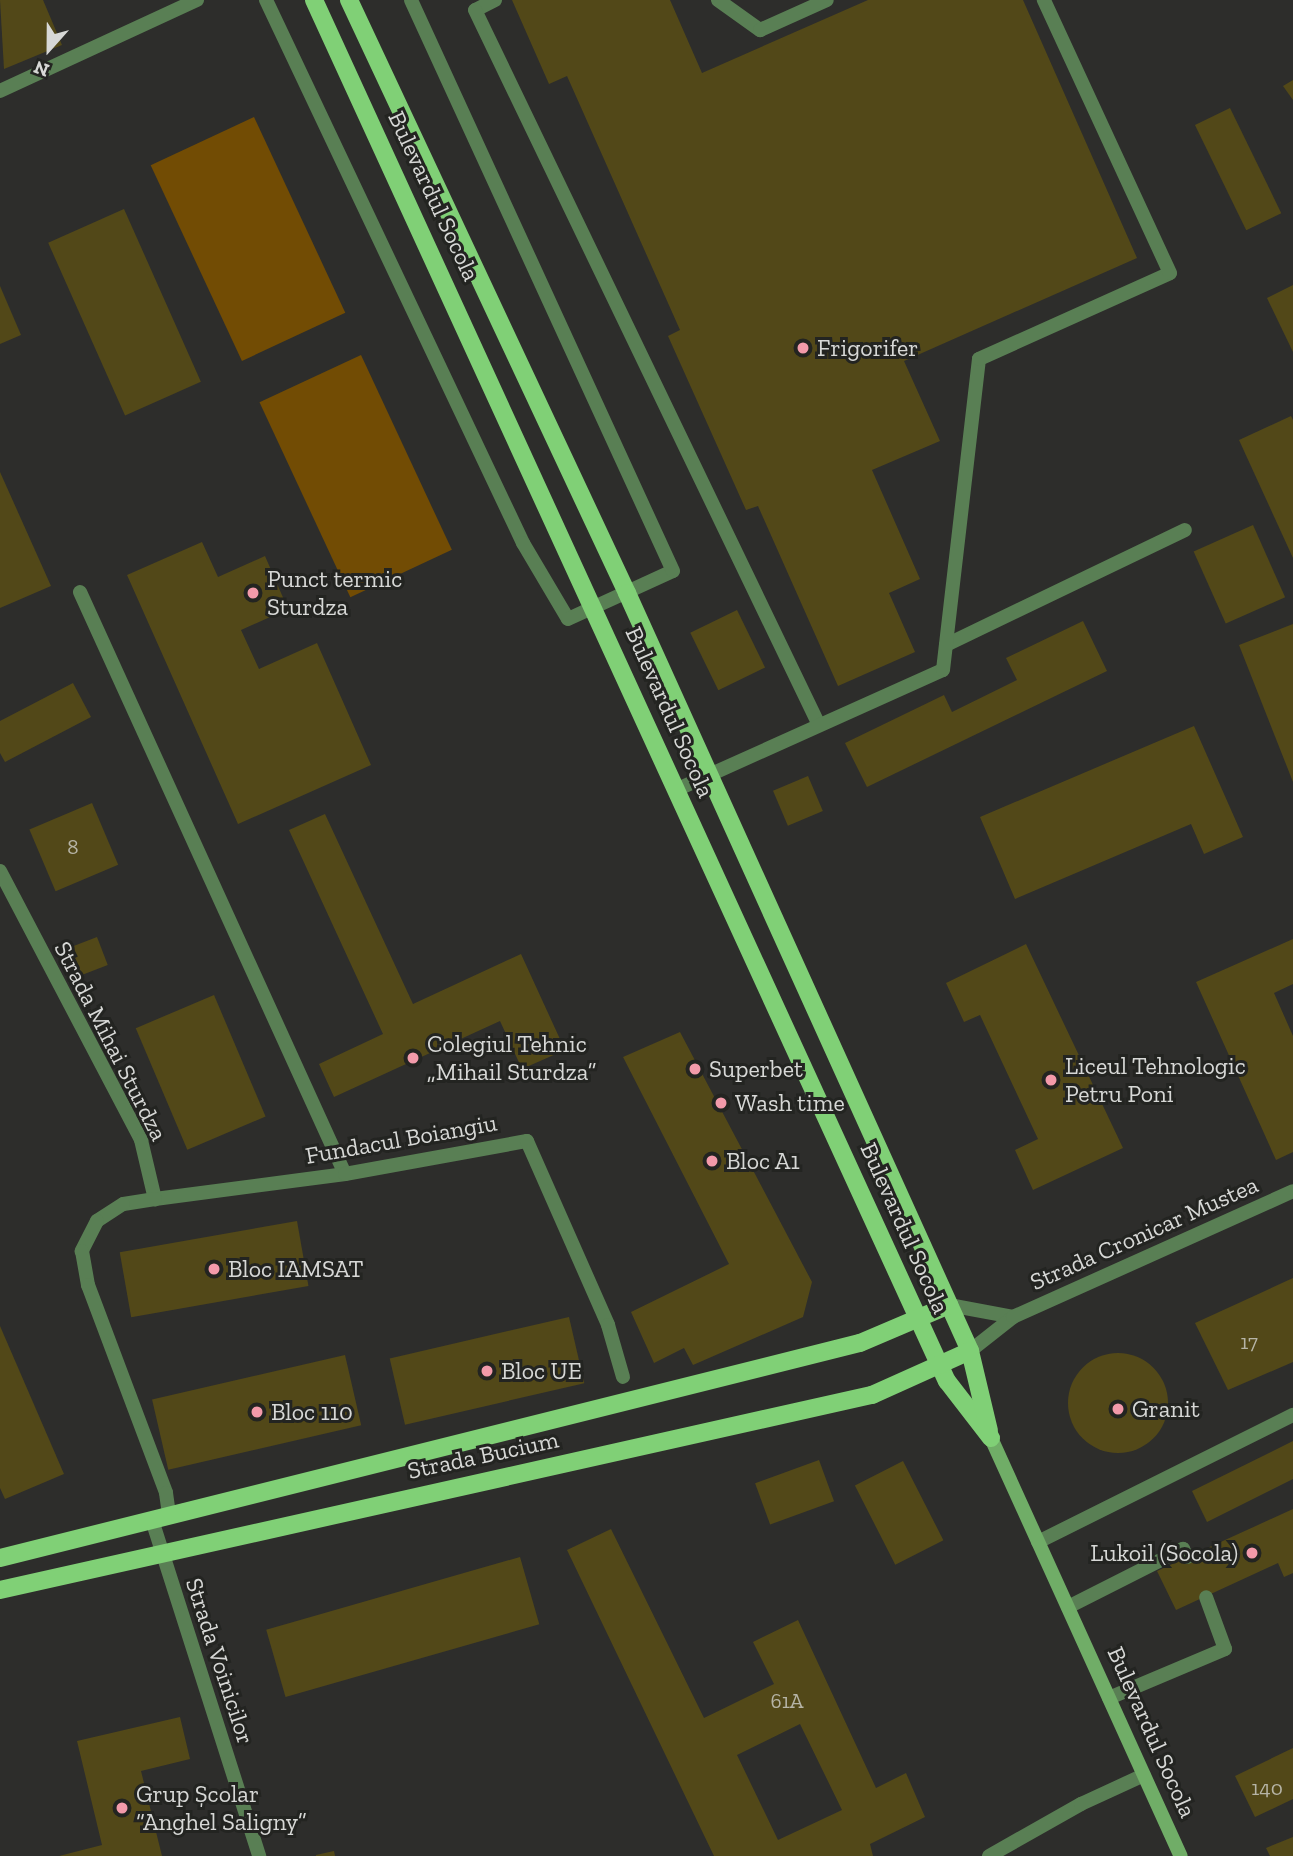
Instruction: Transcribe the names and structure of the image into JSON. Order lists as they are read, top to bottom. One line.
{"streets":{"main road":["Bulevardul Socola","Strada Bucium"],"street":["Strada Mihai Sturdza","Fundacul Boiangiu","Strada Cronicar Mustea","Strada Voinicilor"]},"crossings":[["Bulevardul Socola","Strada Cronicar Mustea"],["Bulevardul Socola","Strada Bucium"],["Strada Mihai Sturdza","Fundacul Boiangiu"],["Strada Cronicar Mustea","Strada Bucium"],["Strada Bucium","Strada Voinicilor"]],"places":["Frigorifer","Punct termic Sturdza","Colegiul Tehnic „Mihail Sturdza”","Superbet","Liceul Tehnologic Petru Poni","Wash time","Bloc A1","Bloc IAMSAT","Bloc UE","Granit","Bloc 110","Lukoil (Socola)","Grup Școlar “Anghel Saligny”"],"house_numbers":["8","17","61A","140"],"north":"bottom"}
